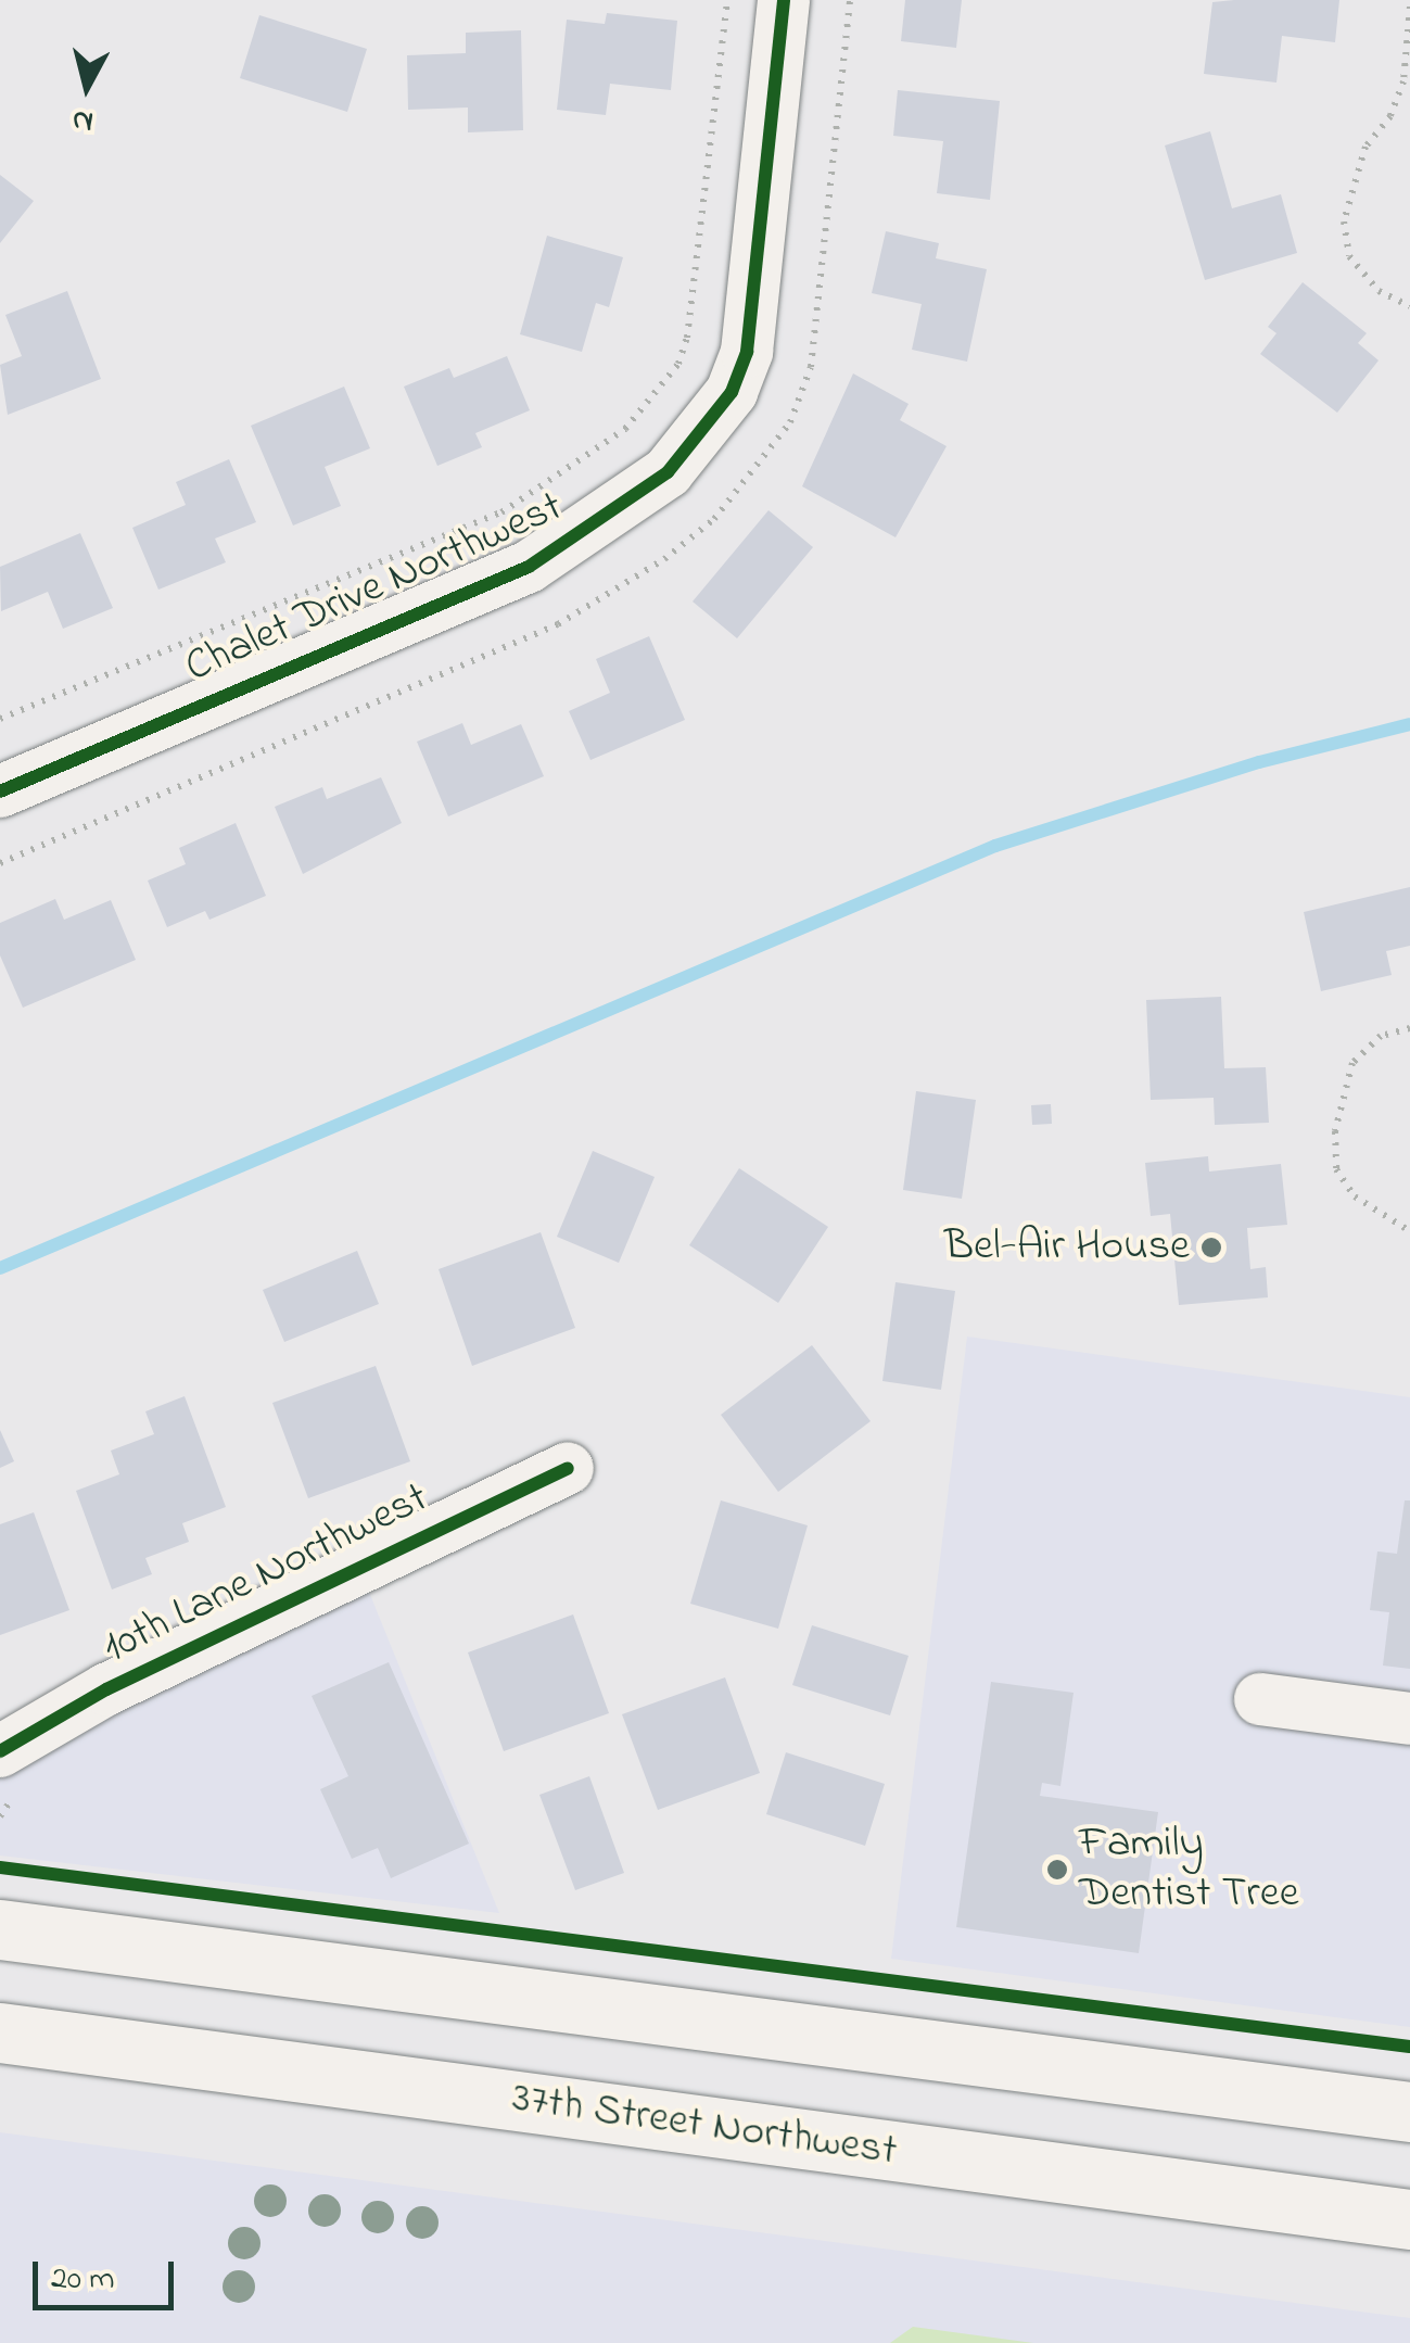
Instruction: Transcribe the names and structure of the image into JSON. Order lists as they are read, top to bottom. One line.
{"streets":{"main road":["37th Street Northwest"],"street":["Chalet Drive Northwest","10th Lane Northwest"]},"places":["Bel-Air House","Family Dentist Tree"],"scale_bar":"20 m","north":"bottom"}
